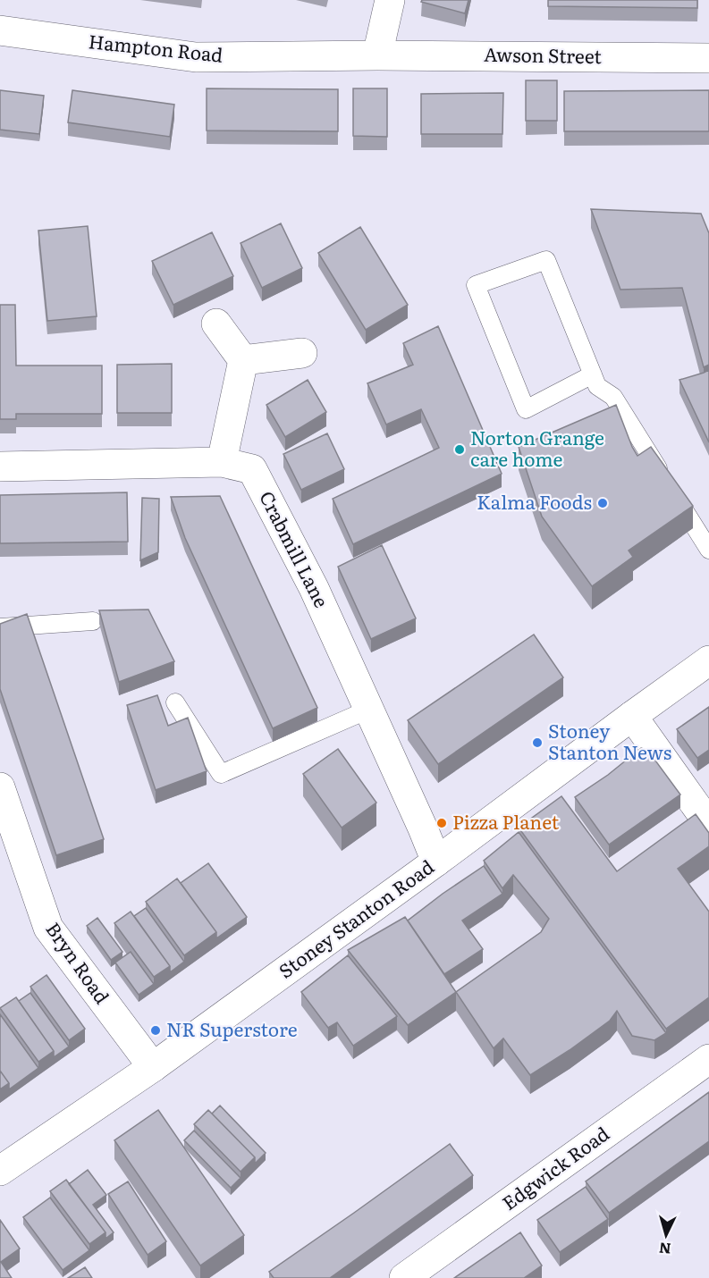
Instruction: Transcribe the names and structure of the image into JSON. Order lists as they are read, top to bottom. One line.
{"streets":{"street":["Hampton Road","Awson Street","Crabmill Lane","Stoney Stanton Road","Bryn Road","Edgwick Road"]},"crossings":[["Hampton Road","Awson Street"],["Crabmill Lane","Stoney Stanton Road"],["Stoney Stanton Road","Bryn Road"]],"places":["Norton Grange care home","Kalma Foods","Stoney Stanton News","Pizza Planet","NR Superstore"],"north":"bottom"}
